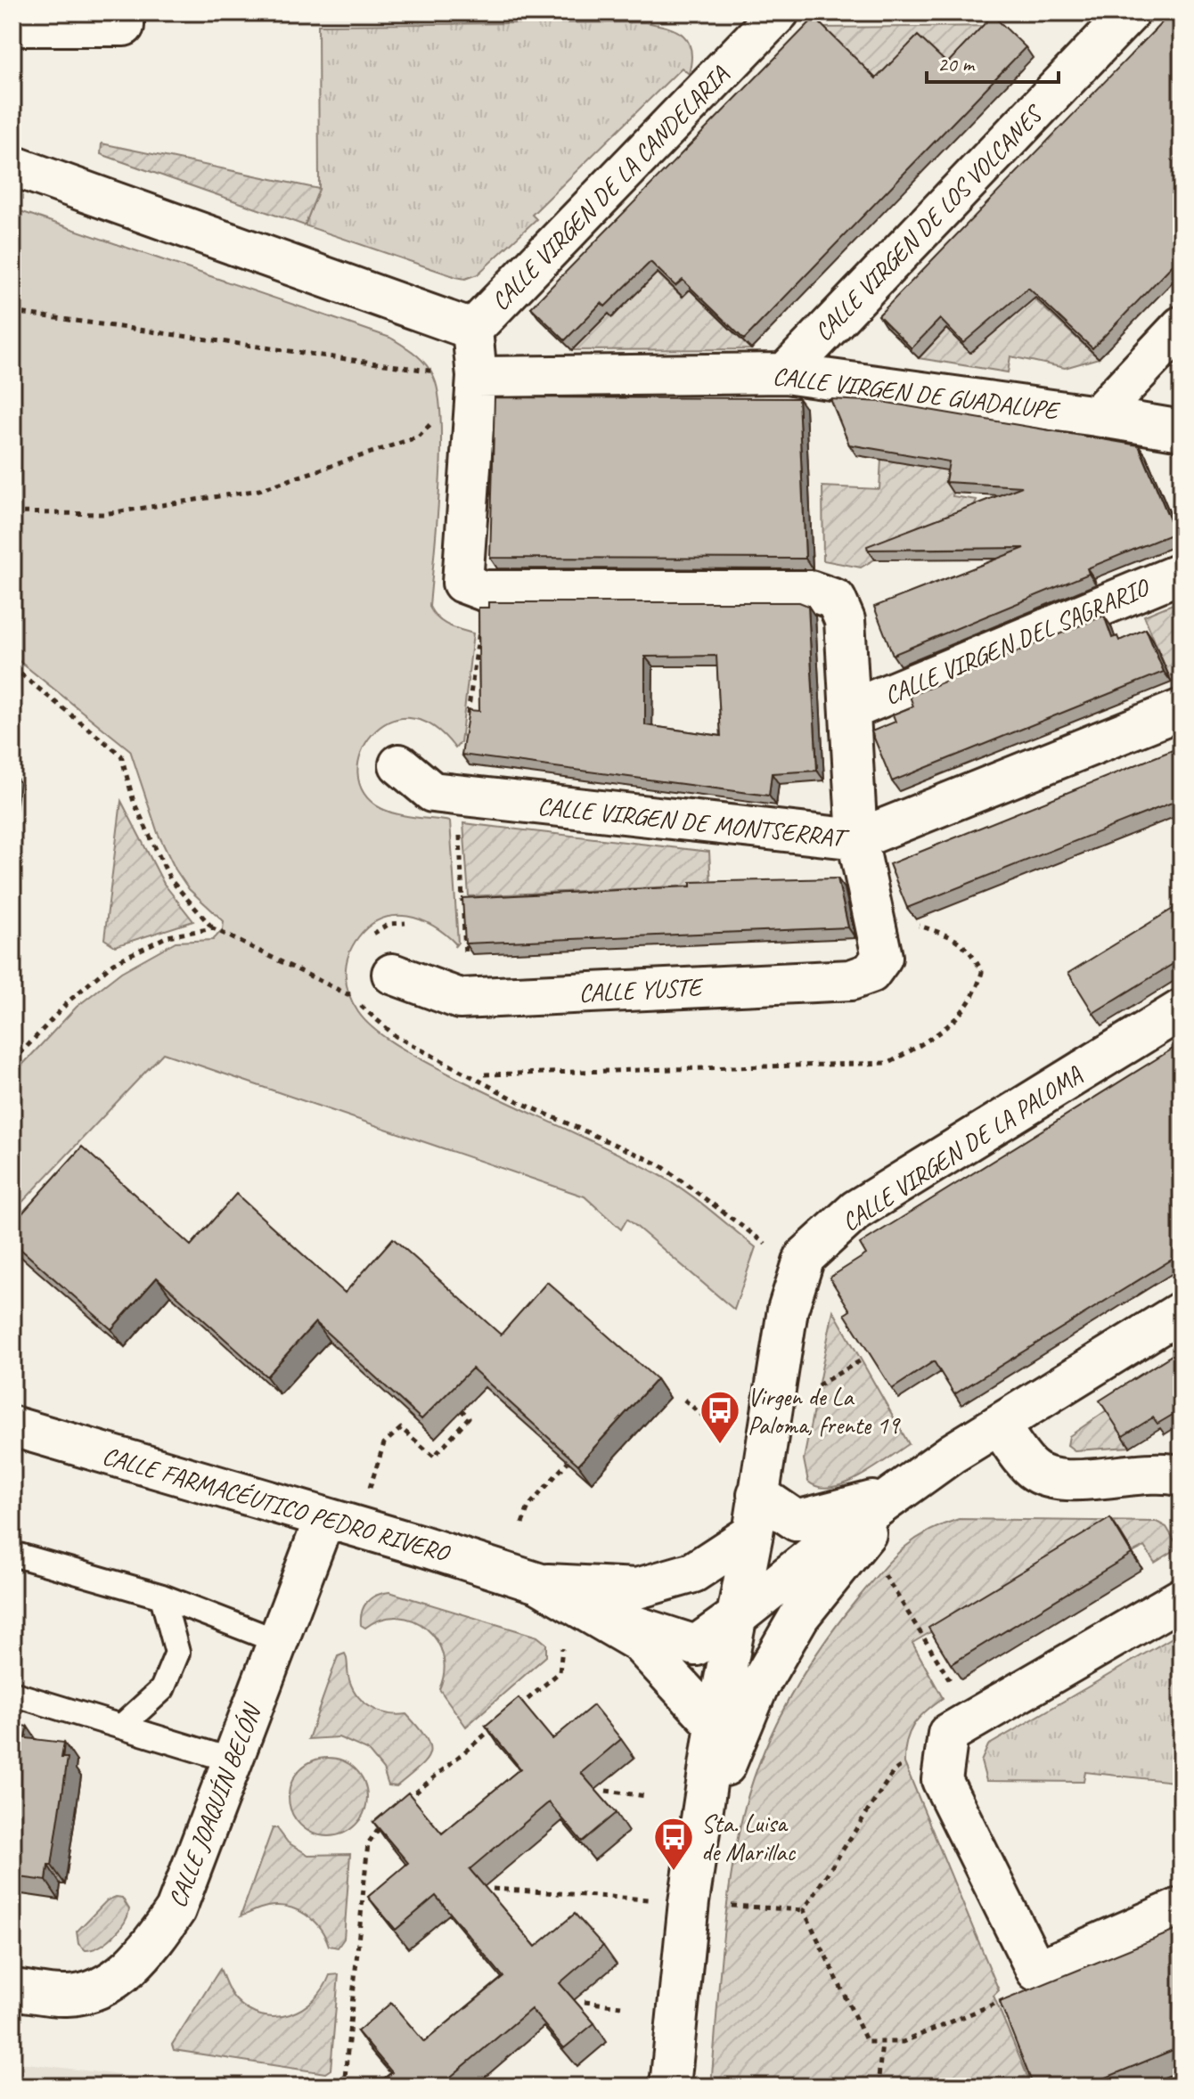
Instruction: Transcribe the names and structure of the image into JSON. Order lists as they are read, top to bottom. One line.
{"streets":{"street":["CALLE VIRGEN DE LA CANDELARIA","CALLE VIRGEN DE LOS VOLCANES","CALLE VIRGEN DE GUADALUPE","CALLE VIRGEN DEL SAGRARIO","CALLE VIRGEN DE MONTSERRAT","CALLE YUSTE","CALLE VIRGEN DE LA PALOMA","CALLE FARMACÉUTICO PEDRO RIVERO","CALLE JOAQUÍN BELÓN"]},"crossings":[["CALLE VIRGEN DE LA CANDELARIA","CALLE VIRGEN DE GUADALUPE"],["CALLE VIRGEN DE LOS VOLCANES","CALLE VIRGEN DE GUADALUPE"],["CALLE VIRGEN DE MONTSERRAT","CALLE YUSTE"],["CALLE VIRGEN DE LA PALOMA","CALLE FARMACÉUTICO PEDRO RIVERO"],["CALLE FARMACÉUTICO PEDRO RIVERO","CALLE JOAQUÍN BELÓN"]],"places":{"bus stop":["Virgen de La Paloma, frente 19","Sta. Luisa de Marillac"]},"scale_bar":"20 m"}
